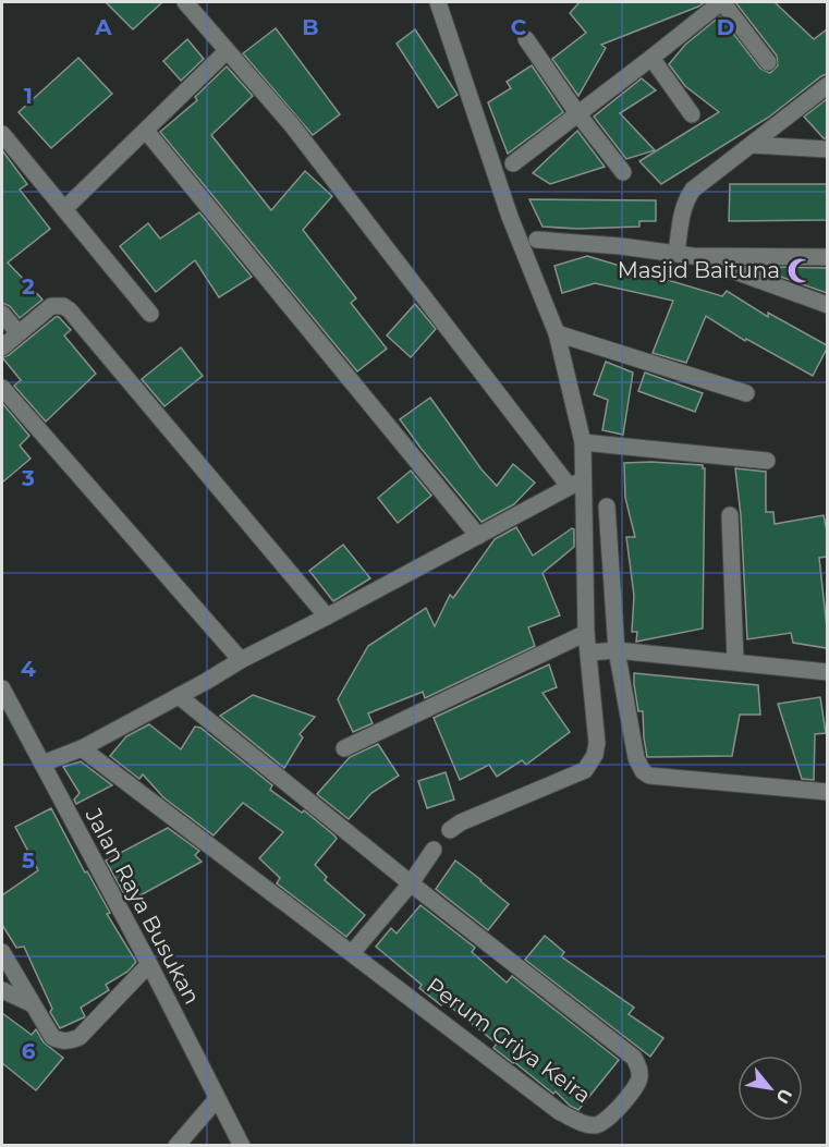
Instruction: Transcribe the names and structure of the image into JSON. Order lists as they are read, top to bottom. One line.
{"streets":{"street":["Jalan Raya Busukan","Perum Griya Keira"]},"places":{"mosque":["Masjid Baituna"]},"north":"bottom right","grid":{"columns":["A","B","C","D"],"rows":["1","2","3","4","5","6"]}}
